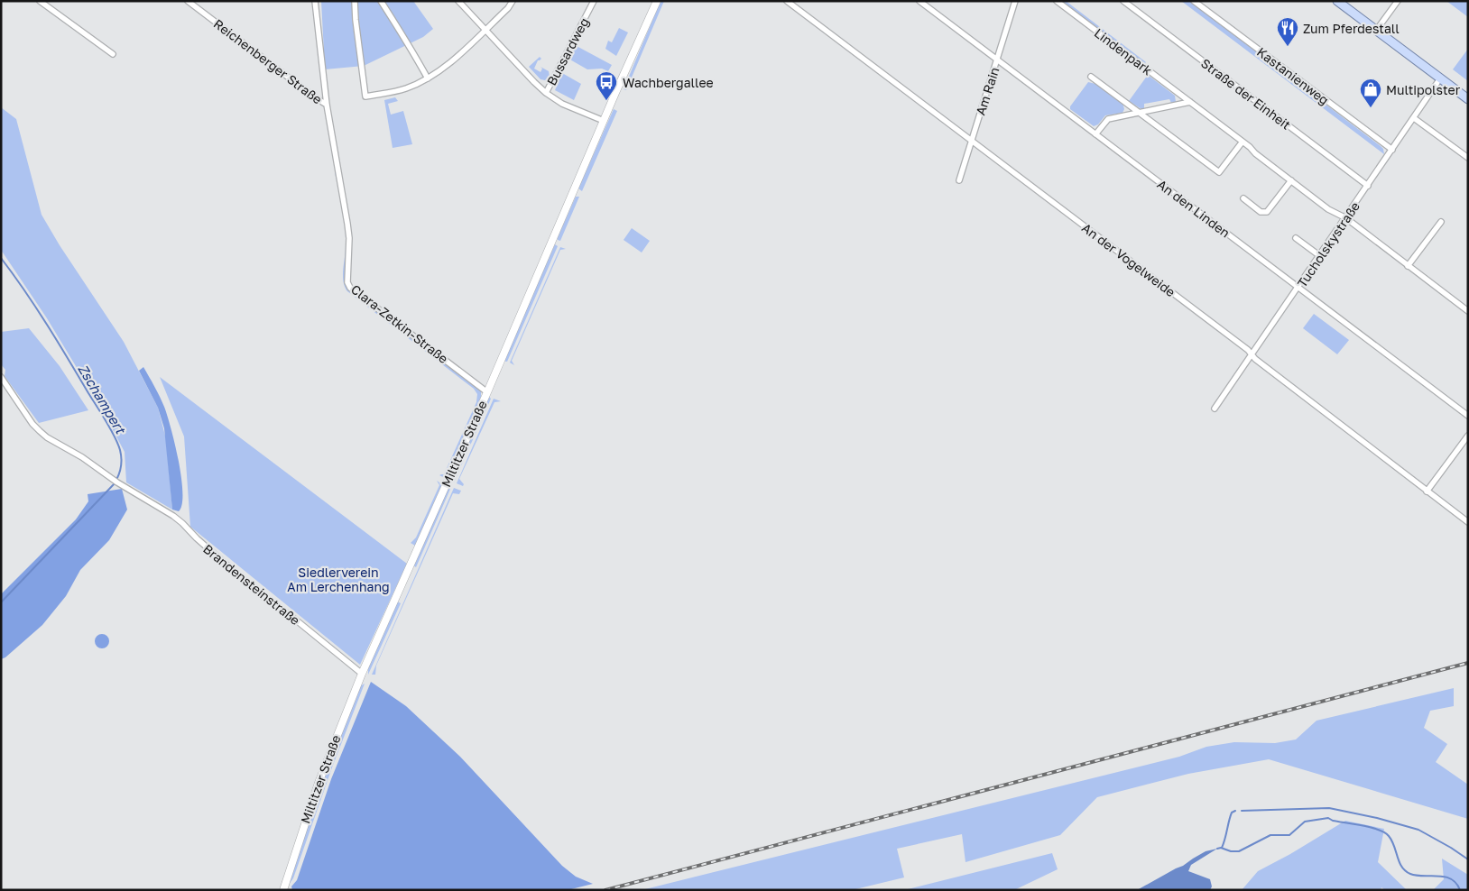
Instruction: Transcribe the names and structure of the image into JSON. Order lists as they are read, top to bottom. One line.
{"streets":{"street":["Bussardweg","Lindenpark","Reichenberger Straße","Kastanienweg","Am Rain","Straße der Einheit","An den Linden","Tucholskystraße","An der Vogelweide","Clara-Zetkin-Straße","Miltitzer Straße","Brandensteinstraße"]},"crossings":[["Bussardweg","Miltitzer Straße"],["Lindenpark","Tucholskystraße"],["Reichenberger Straße","Clara-Zetkin-Straße"],["Kastanienweg","Tucholskystraße"],["Am Rain","An den Linden"],["Am Rain","An der Vogelweide"],["Straße der Einheit","Tucholskystraße"],["An den Linden","Tucholskystraße"],["Tucholskystraße","An der Vogelweide"],["Clara-Zetkin-Straße","Miltitzer Straße"],["Miltitzer Straße","Brandensteinstraße"]],"water":["Zschampert"],"parks":["Siedlerverein Am Lerchenhang"],"places":{"restaurant":["Zum Pferdestall"],"bus stop":["Wachbergallee"],"shop":["Multipolster"]}}
